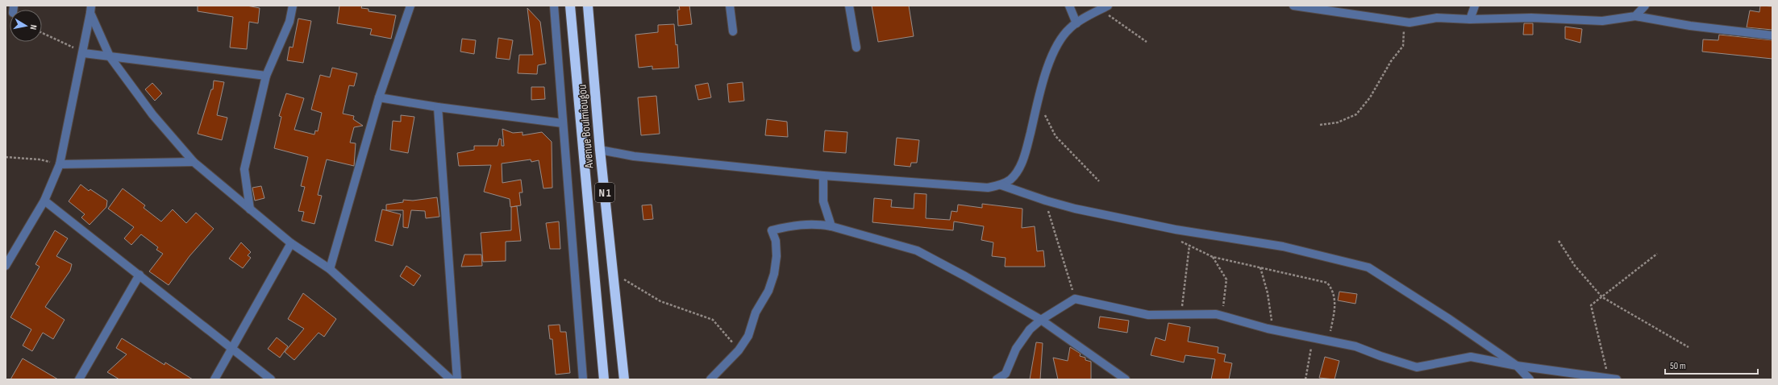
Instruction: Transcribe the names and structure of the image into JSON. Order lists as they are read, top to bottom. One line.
{"streets":{"highway":["Avenue Boulmiougou","N 1"]},"scale_bar":"50 m","north":"right"}
